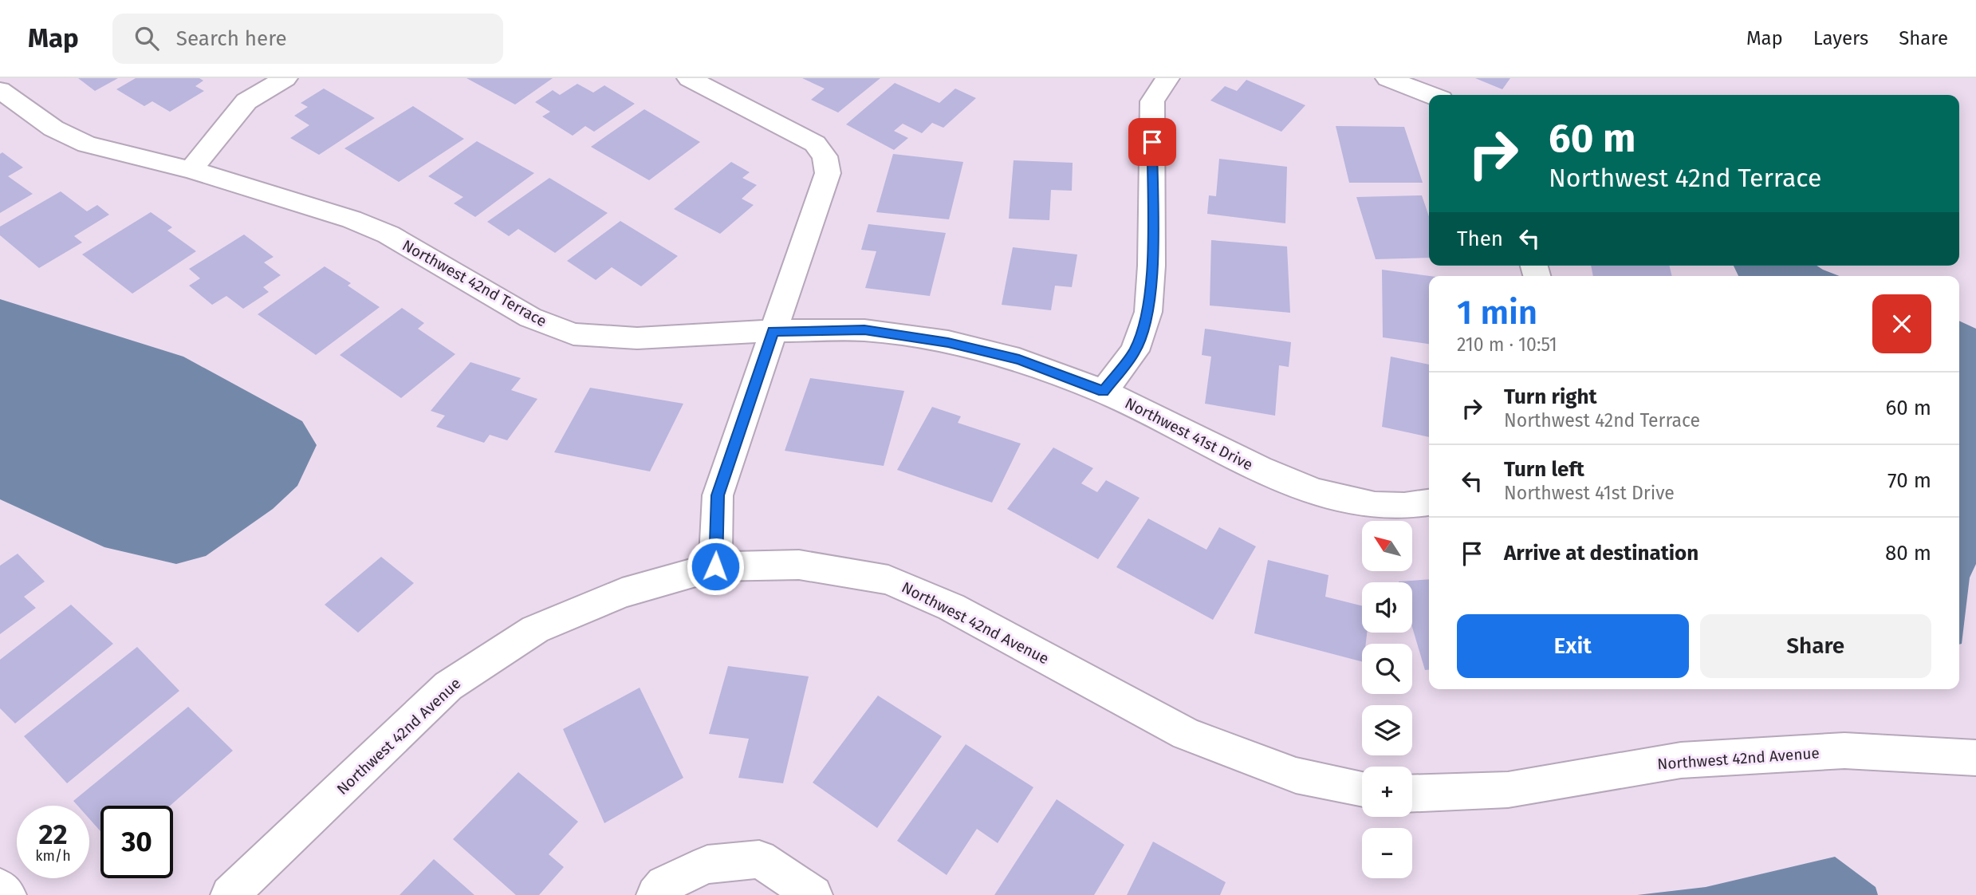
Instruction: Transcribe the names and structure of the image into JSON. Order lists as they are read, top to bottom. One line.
{"streets":{"street":["Northwest 42nd Terrace","Northwest 41st Drive","Northwest 42nd Avenue"]},"crossings":[["Northwest 42nd Terrace","Northwest 41st Drive"]],"north":"top left","page":{"header":"Map","search":"Search here","nav":["Map","Layers","Share"],"turn":["60 m","Northwest 42nd Terrace"],"then":"Then","heading":["1 min","210 m · 10:51"],"list":[{"name":"Turn right","note":"Northwest 42nd Terrace","value":"60 m"},{"name":"Turn left","note":"Northwest 41st Drive","value":"70 m"},{"name":"Arrive at destination","value":"80 m"}],"map_buttons":["+","−"],"buttons":["Exit","Share"],"speed":"22 km/h","limit":"30"}}
